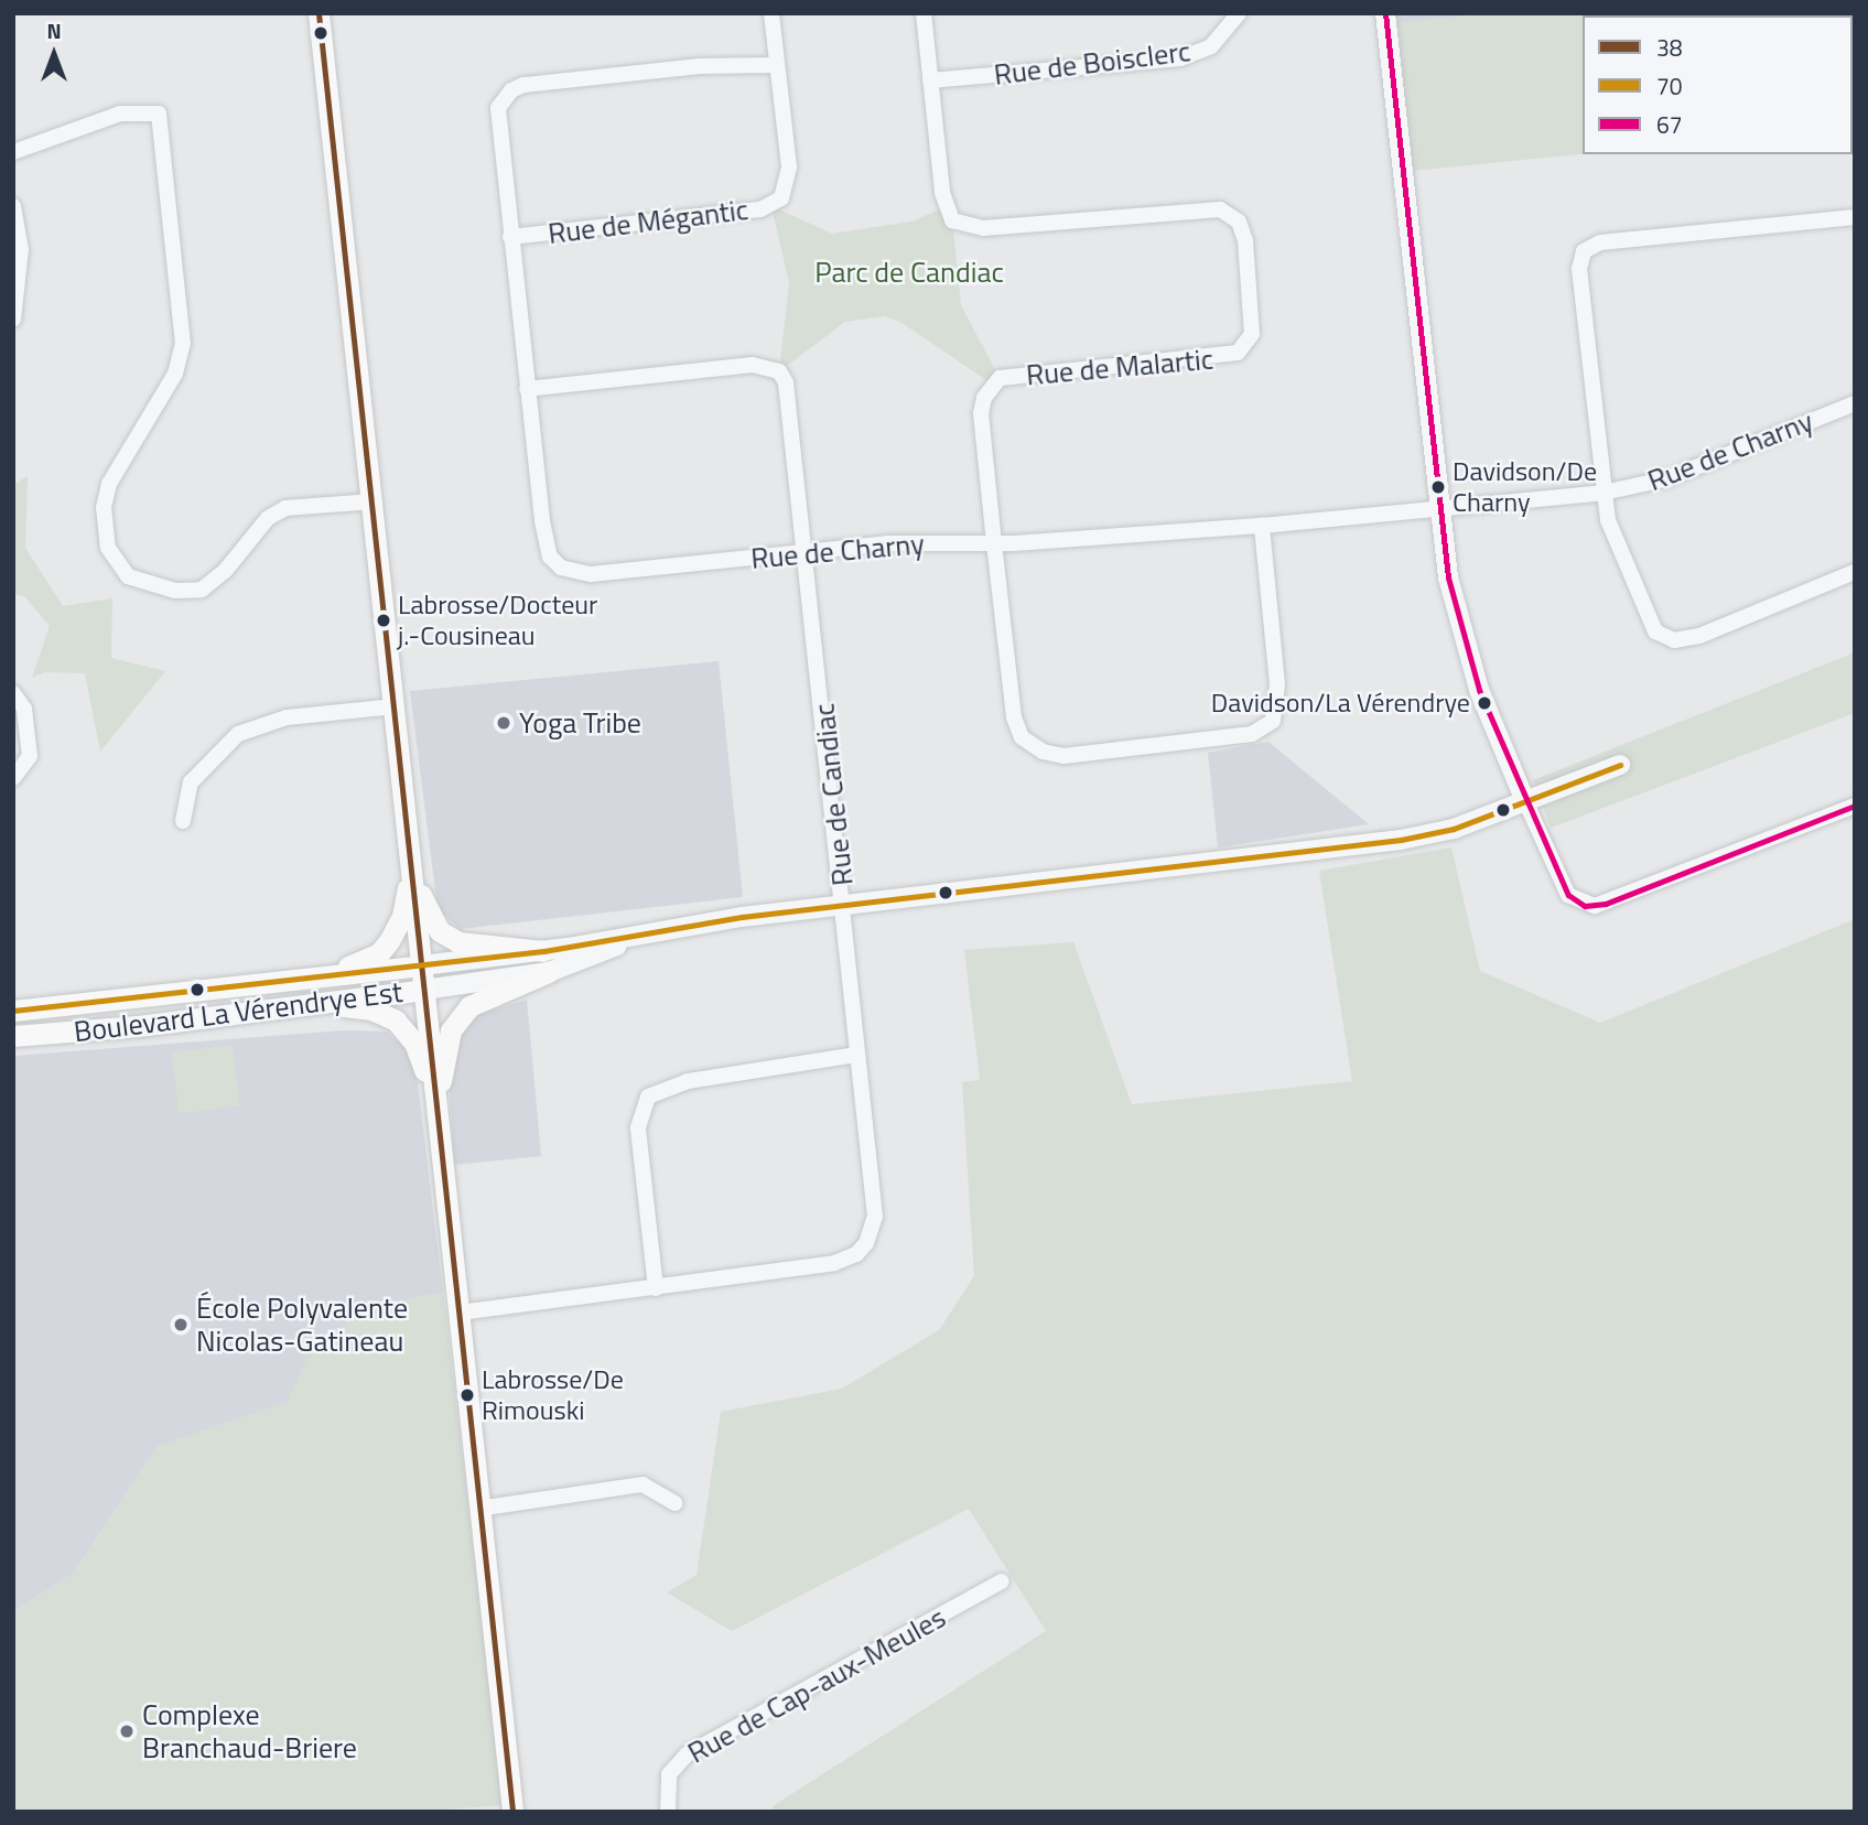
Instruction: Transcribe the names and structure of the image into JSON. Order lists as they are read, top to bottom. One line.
{"streets":{"main road":["Boulevard La Vérendrye Est"],"street":["Rue de Boisclerc","Rue de Mégantic","Rue de Malartic","Rue de Charny","Rue de Candiac","Rue de Cap-aux-Meules"]},"crossings":[["Rue de Boisclerc","Rue de Malartic"],["Rue de Mégantic","Rue de Charny"],["Rue de Malartic","Rue de Charny"],["Rue de Charny","Rue de Candiac"],["Rue de Candiac","Boulevard La Vérendrye Est"]],"parks":["Parc de Candiac"],"places":["Davidson/De Charny","Labrosse/Docteur j.-Cousineau","Davidson/La Vérendrye","Yoga Tribe","École Polyvalente Nicolas-Gatineau","Labrosse/De Rimouski","Complexe Branchaud-Briere"],"lines":["transit line 38","transit line 67","transit line 70"],"legend":["38","70","67"],"north":"top"}
